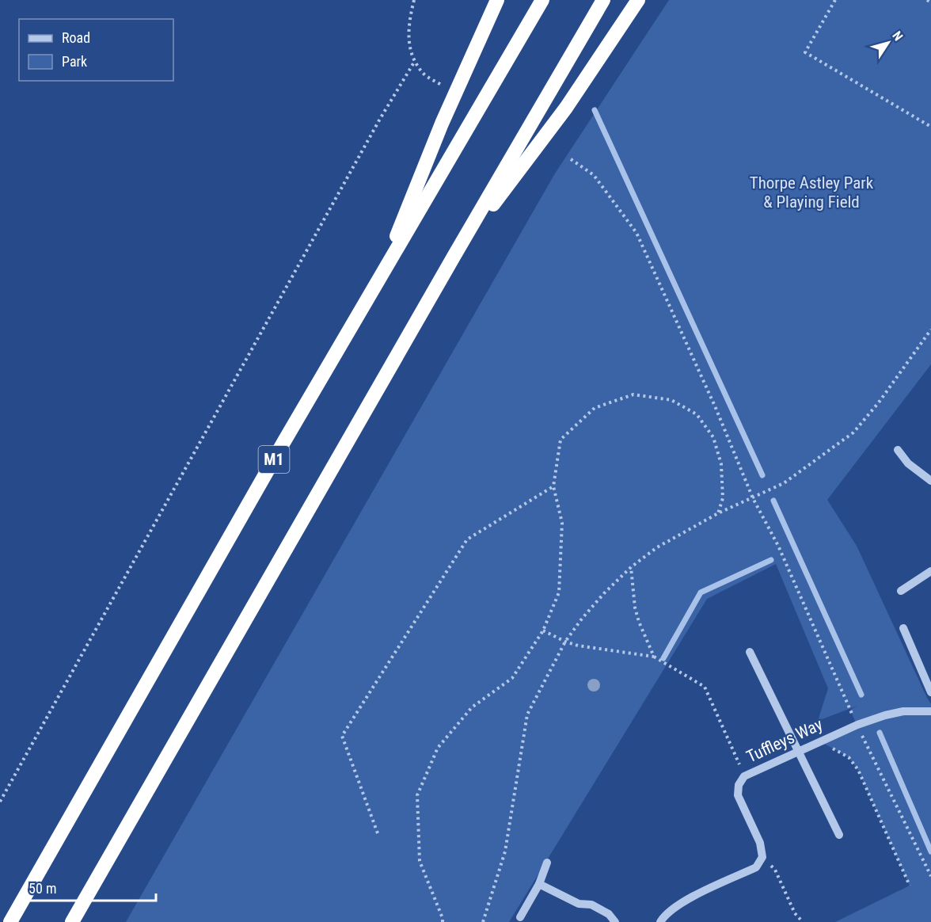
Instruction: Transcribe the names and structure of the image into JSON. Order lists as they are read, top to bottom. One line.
{"streets":{"highway":["M1"],"street":["Tuffleys Way"]},"parks":["Thorpe Astley Park & Playing Field"],"legend":["Road","Park"],"scale_bar":"50 m","north":"top right"}
